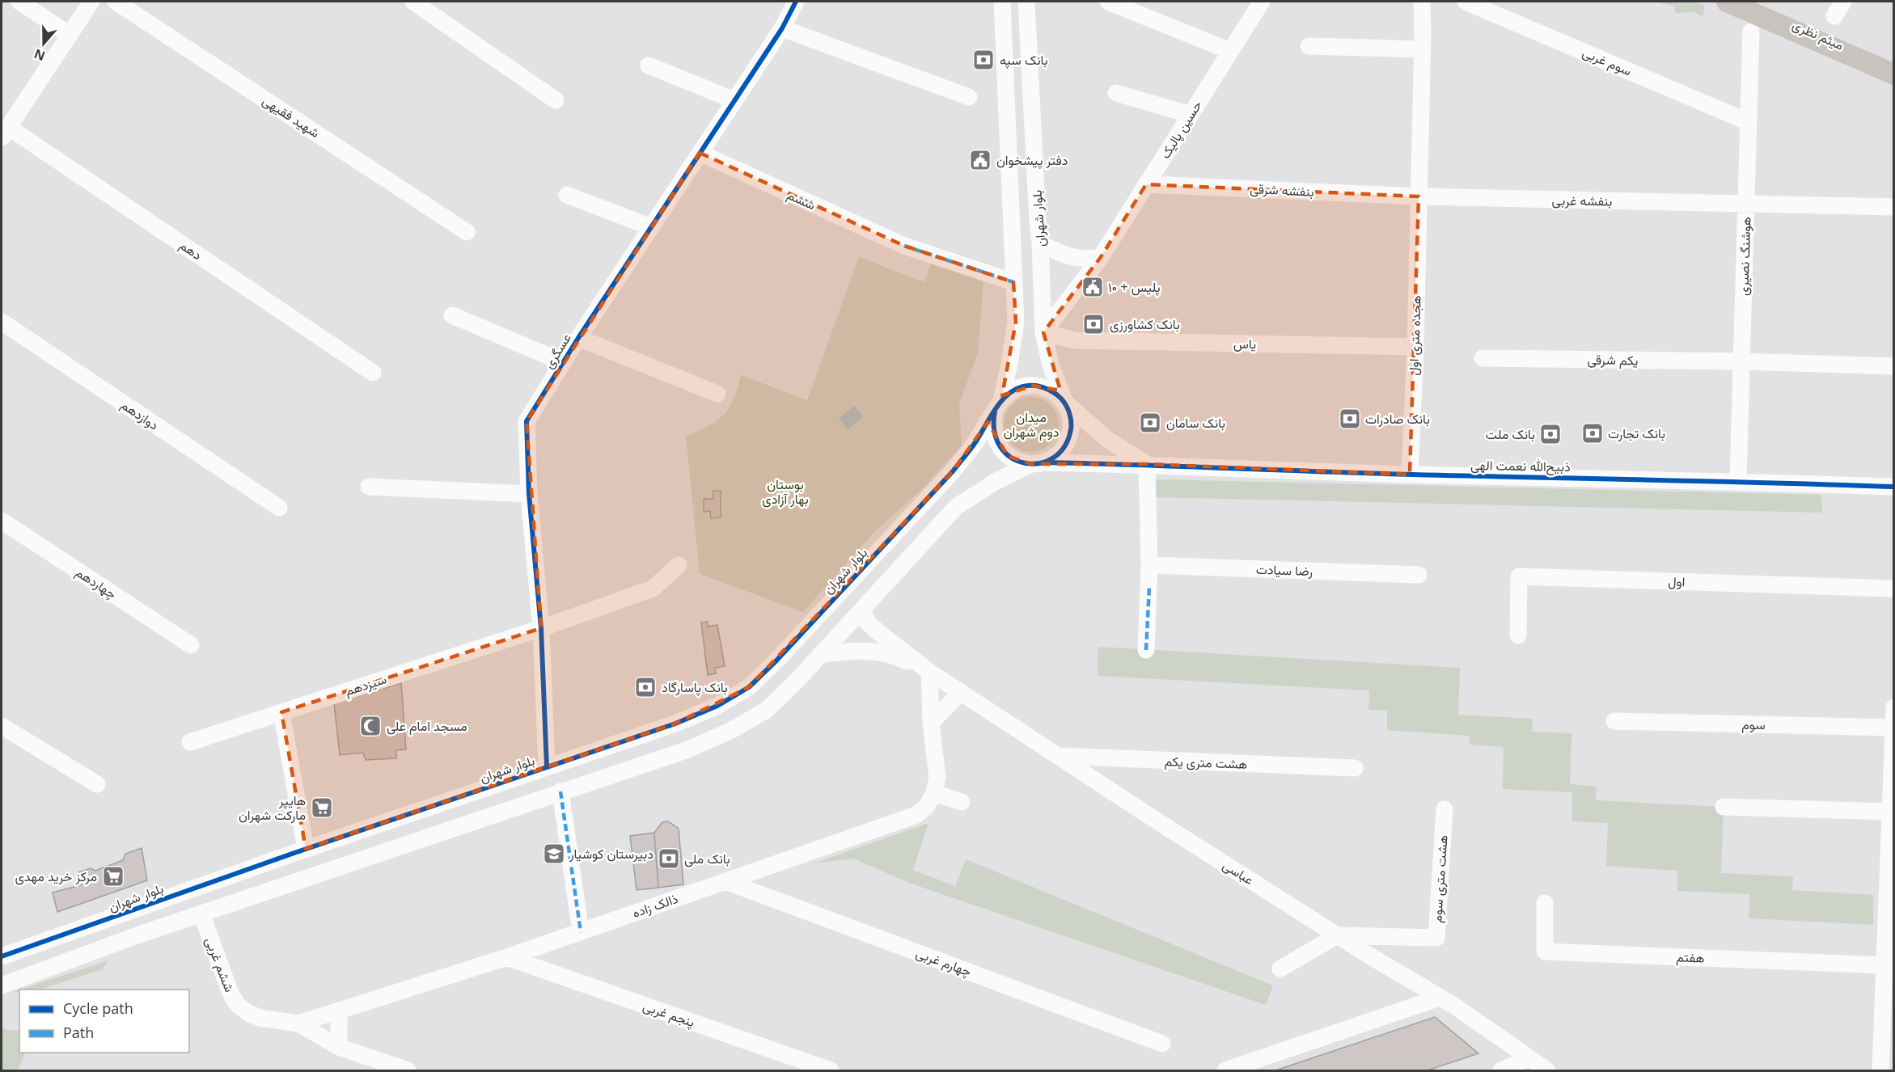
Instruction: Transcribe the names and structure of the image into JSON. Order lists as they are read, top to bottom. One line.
{"streets":{"main road":["میثم نظری"],"street":["سوم غربی","شهید فقیهی","حسین پالیک","بنفشه شرقی","ششم","بنفشه غربی","بلوار شهران","دهم","هوشنگ نصیری","هجده متری اول","یاس","عسگری","یکم شرقی","دوازدهم","ذبیح‌الله نعمت الهی","رضا سیادت","اول","چهاردهم","سیزدهم","سوم","هشت متری یکم","عباسی","هشت متری سوم","ذالک زاده","هفتم","چهارم غربی","ششم غربی","پنجم غربی"]},"crossings":[["سوم غربی","هوشنگ نصیری"],["حسین پالیک","بنفشه شرقی"],["حسین پالیک","بلوار شهران"],["حسین پالیک","یاس"],["بنفشه شرقی","بنفشه غربی"],["بنفشه شرقی","هجده متری اول"],["ششم","بلوار شهران"],["ششم","عسگری"],["بنفشه غربی","هوشنگ نصیری"],["بنفشه غربی","هجده متری اول"],["بلوار شهران","یاس"],["بلوار شهران","عسگری"],["بلوار شهران","ذبیح‌الله نعمت الهی"],["هوشنگ نصیری","یکم شرقی"],["هوشنگ نصیری","ذبیح‌الله نعمت الهی"],["هجده متری اول","یاس"],["هجده متری اول","ذبیح‌الله نعمت الهی"],["عسگری","سیزدهم"],["هشت متری یکم","عباسی"],["عباسی","هشت متری سوم"],["ذالک زاده","چهارم غربی"],["ذالک زاده","ششم غربی"],["ذالک زاده","پنجم غربی"]],"parks":["میدان دوم شهران","بوستان بهار آزادی"],"places":{"bank":["بانک سپه","بانک کشاورزی","بانک صادرات","بانک سامان","بانک تجارت","بانک ملت","بانک پاسارگاد","بانک ملی"],"public building":["دفتر پیشخوان","پلیس + ۱۰"],"mosque":["مسجد امام علی"],"supermarket":["هایپر مارکت شهران","مرکز خرید مهدی"],"school or university":["دبیرستان کوشیار"]},"legend":["Cycle path","Path"],"north":"bottom"}
